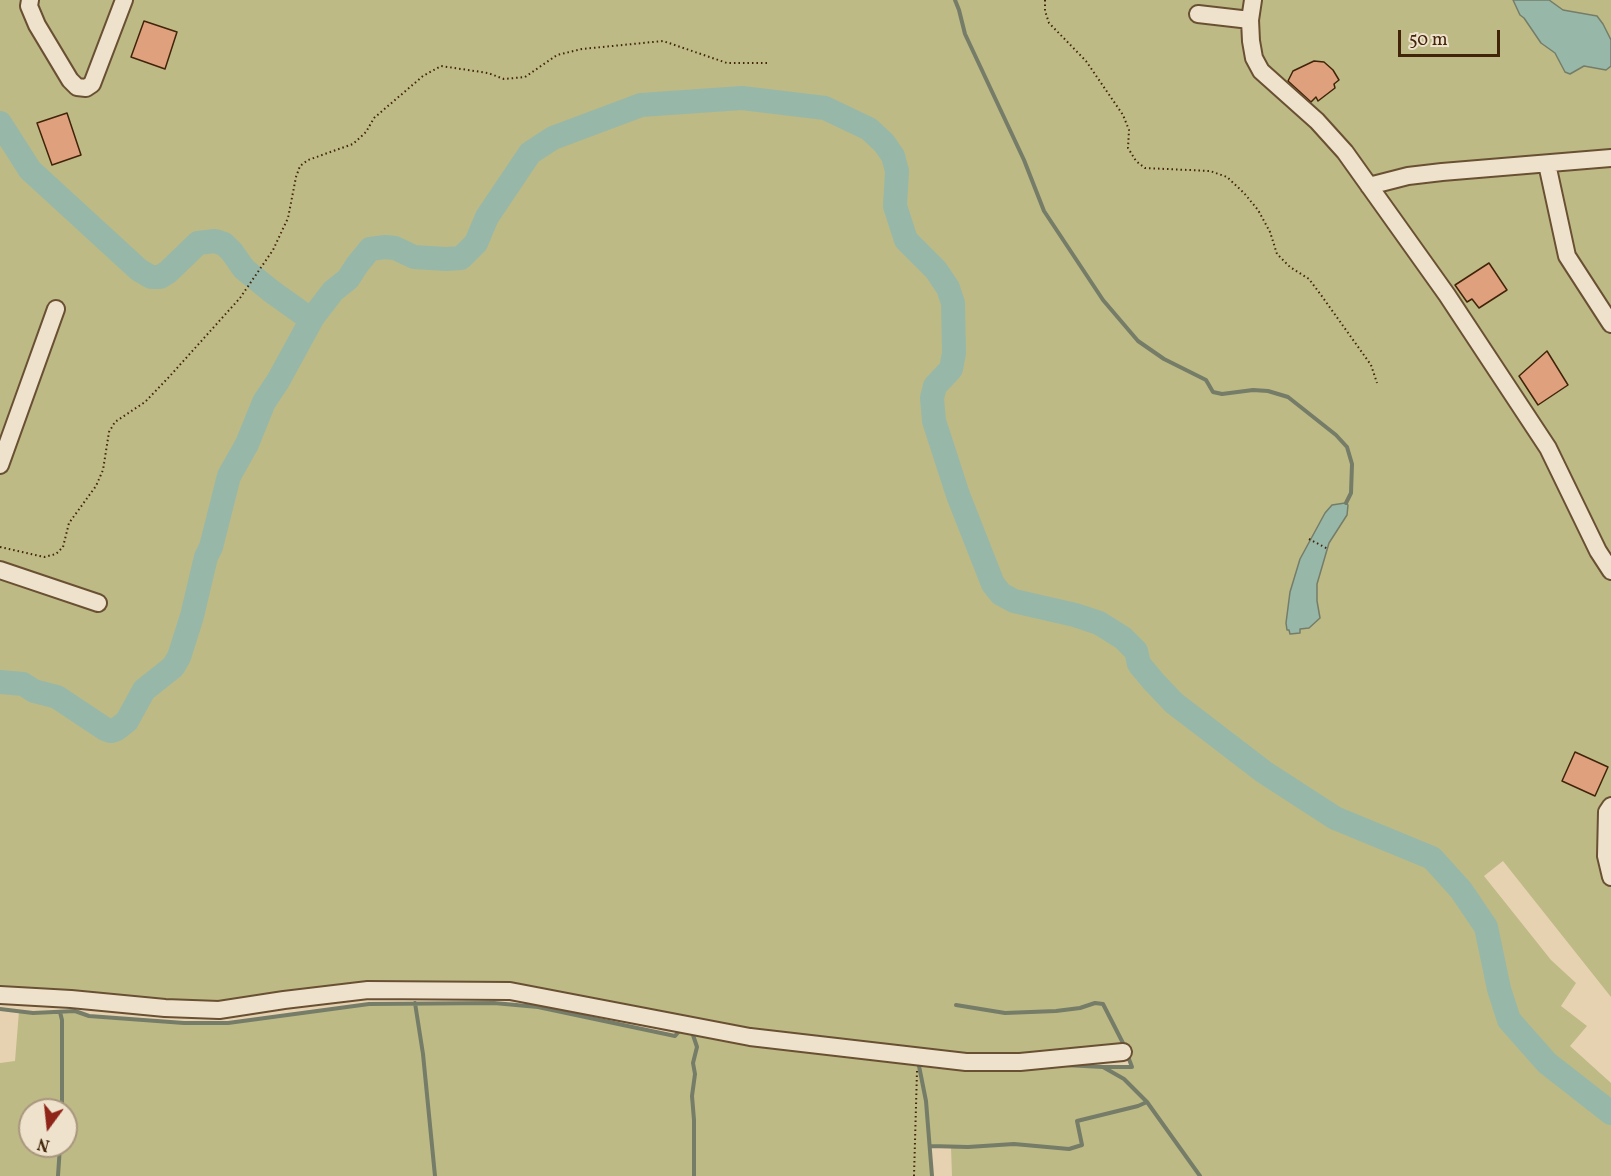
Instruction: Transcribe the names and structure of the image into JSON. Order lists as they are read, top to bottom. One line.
{"scale_bar":"50 m","north":"bottom"}
